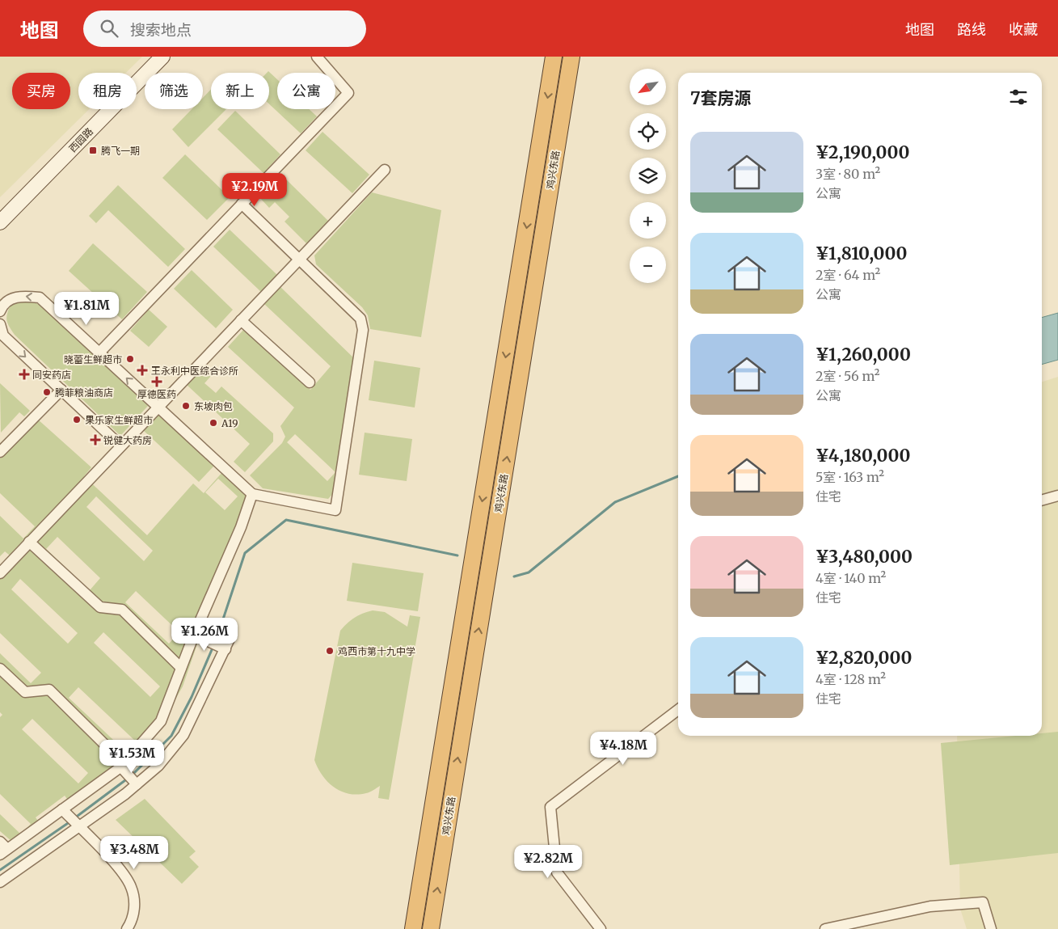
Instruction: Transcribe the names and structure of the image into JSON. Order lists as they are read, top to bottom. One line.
{"streets":{"highway":["鸡兴东路"],"main road":["西园路"]},"places":{"transit":["腾飞一期"],"other":["晓蕾生鲜超市","腾菲粮油商店","东坡肉包","果乐家生鲜超市","A19","鸡西市第十九中学"],"health":["王永利中医综合诊所","同安药店","厚德医药","锐健大药房"]},"north":"bottom left","page":{"header":"地图","search":"搜索地点","nav":["地图","路线","收藏"],"map_buttons":["+","−"],"chip":["买房","租房","筛选","新上","公寓"],"heading":"7套房源","list":[{"name":"¥2,190,000","note":"3室 · 80 m² · 公寓"},{"name":"¥1,810,000","note":"2室 · 64 m² · 公寓"},{"name":"¥1,260,000","note":"2室 · 56 m² · 公寓"},{"name":"¥4,180,000","note":"5室 · 163 m² · 住宅"},{"name":"¥3,480,000","note":"4室 · 140 m² · 住宅"},{"name":"¥2,820,000","note":"4室 · 128 m² · 住宅"}],"price":["¥2.19M","¥1.81M","¥1.26M","¥4.18M","¥1.53M","¥3.48M","¥2.82M"]}}
